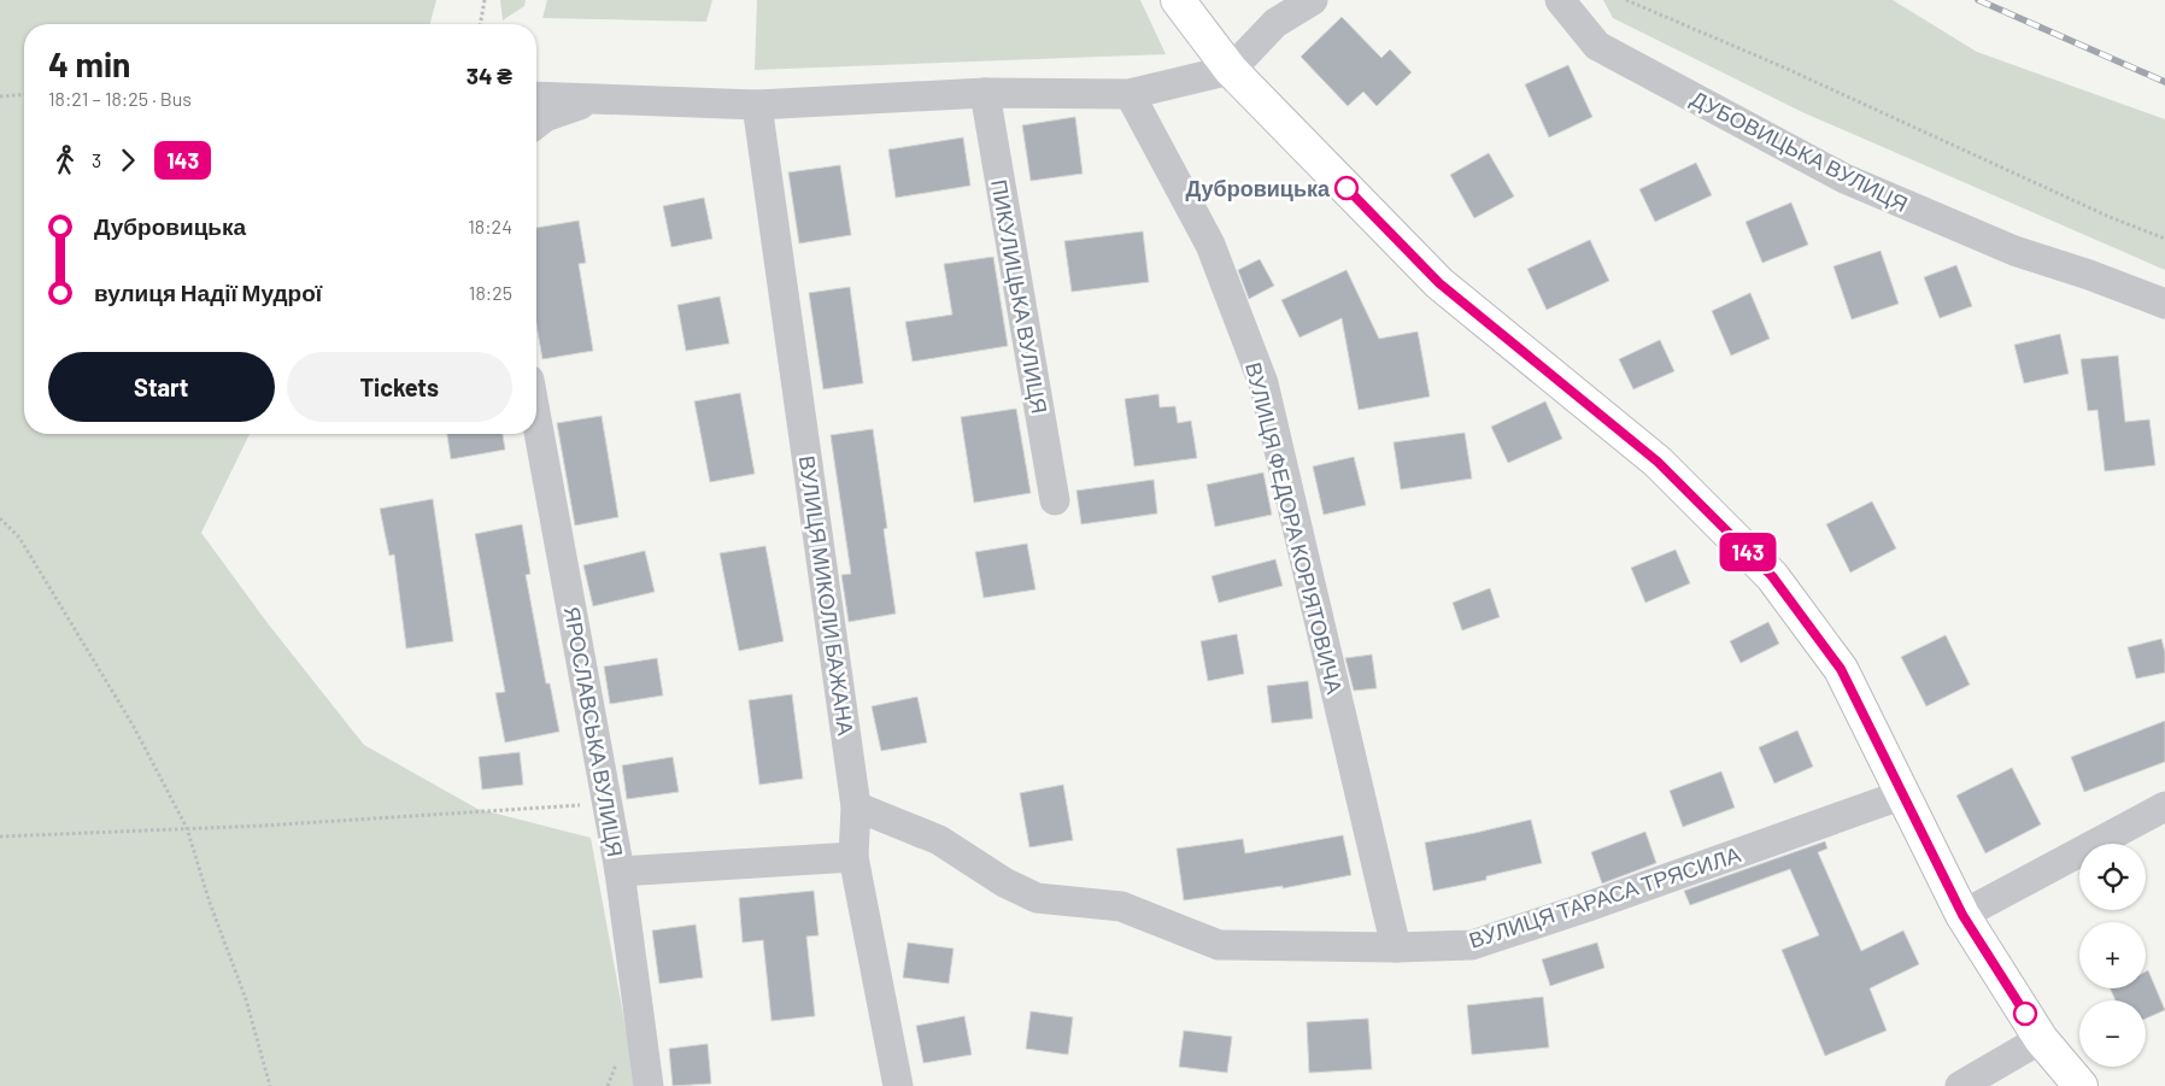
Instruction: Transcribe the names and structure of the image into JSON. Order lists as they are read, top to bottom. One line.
{"streets":{"street":["ДУБОВИЦЬКА ВУЛИЦЯ","ПИКУЛИЦЬКА ВУЛИЦЯ","ВУЛИЦЯ ФЕДОРА КОРІЯТОВИЧА","ВУЛИЦЯ МИКОЛИ БАЖАНА","ЯРОСЛАВСЬКА ВУЛИЦЯ","ВУЛИЦЯ ТАРАСА ТРЯСИЛА"]},"crossings":[["ВУЛИЦЯ ФЕДОРА КОРІЯТОВИЧА","ВУЛИЦЯ ТАРАСА ТРЯСИЛА"],["ВУЛИЦЯ МИКОЛИ БАЖАНА","ВУЛИЦЯ ТАРАСА ТРЯСИЛА"]],"places":["Дубровицька"],"lines":["bus line 143"],"page":{"on_map":"143","heading":["4 min","18:21 – 18:25 · Bus","34 ₴"],"legs":["3","143"],"list":[{"name":"Дубровицька","value":"18:24"},{"name":"вулиця Надії Мудрої","value":"18:25"}],"buttons":["Start","Tickets"],"map_buttons":["+","−"]}}
